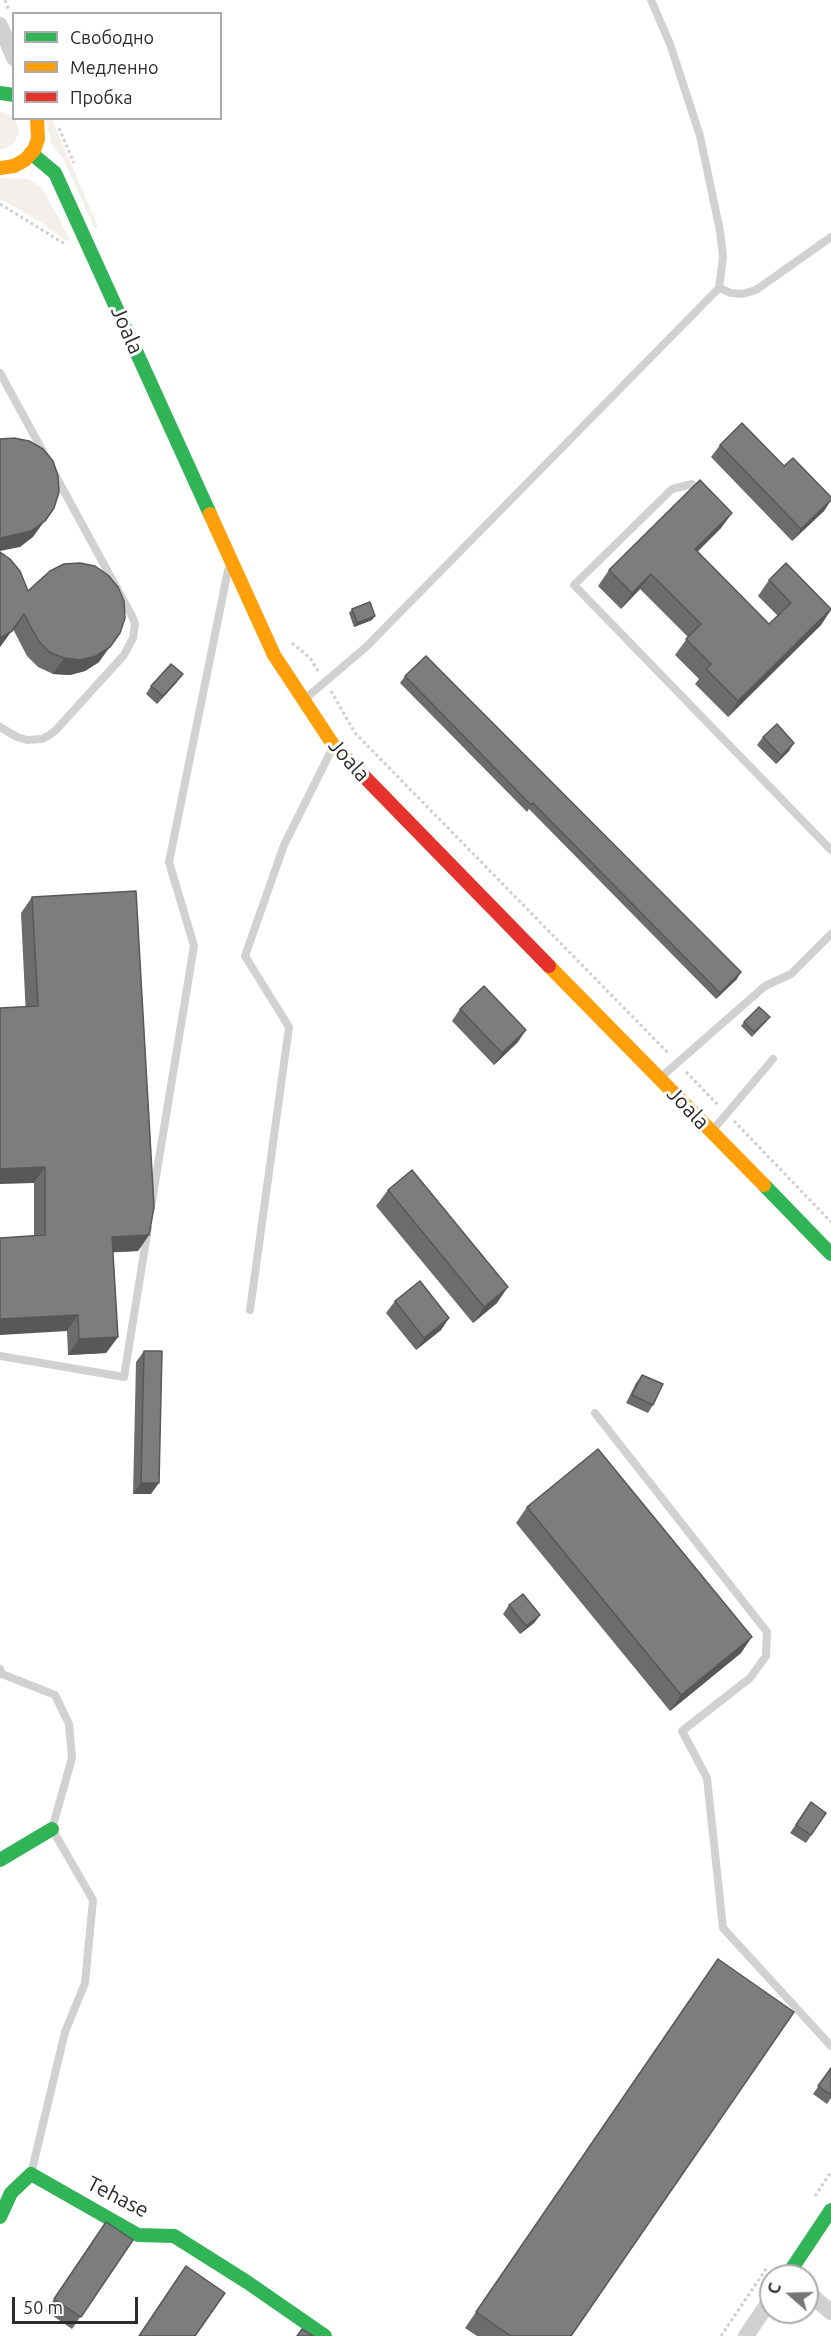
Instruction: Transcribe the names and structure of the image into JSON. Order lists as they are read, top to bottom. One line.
{"streets":{"street":["Joala","Tehase"]},"legend":["Свободно","Медленно","Пробка"],"scale_bar":"50 m","north":"left"}
